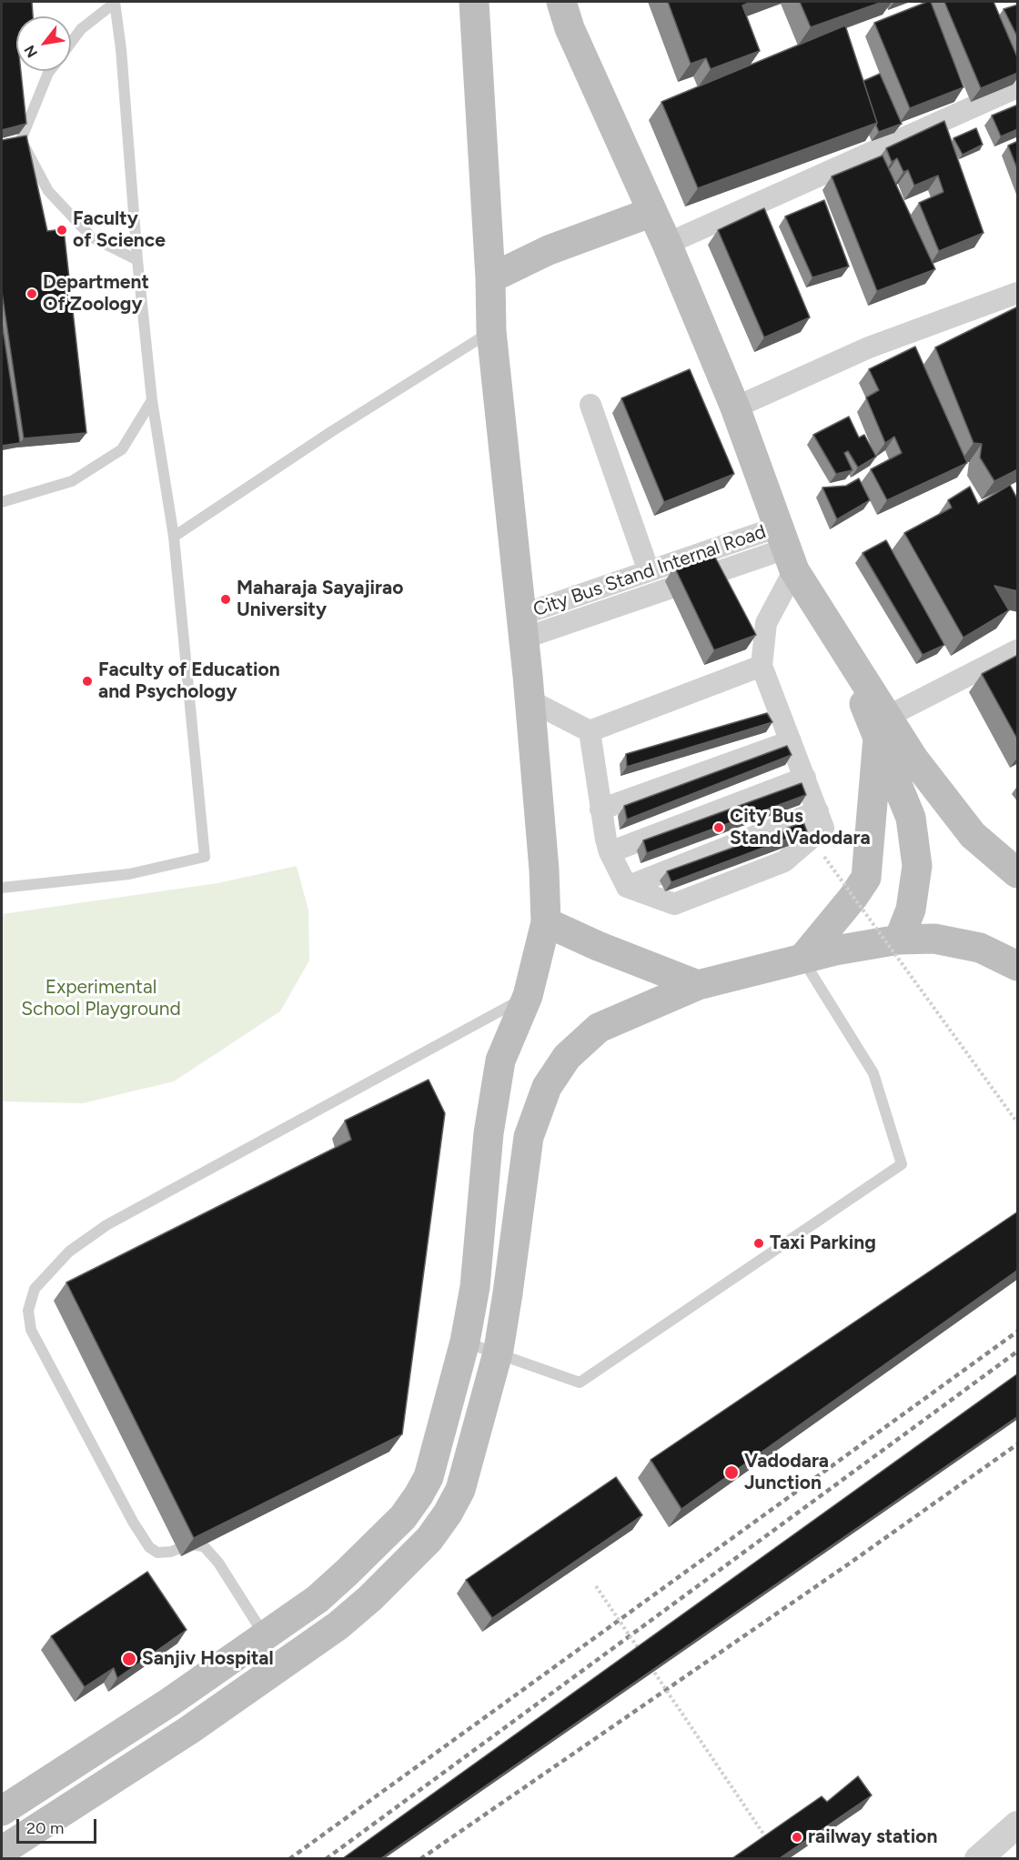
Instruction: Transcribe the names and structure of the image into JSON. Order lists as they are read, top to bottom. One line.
{"streets":{"street":["City Bus Stand Internal Road"]},"parks":["Experimental School Playground"],"places":["Faculty of Science","Department Of Zoology","Maharaja Sayajirao University","Faculty of Education and Psychology","City Bus Stand Vadodara","Taxi Parking","Vadodara Junction","Sanjiv Hospital","railway station"],"scale_bar":"20 m","north":"bottom left"}
